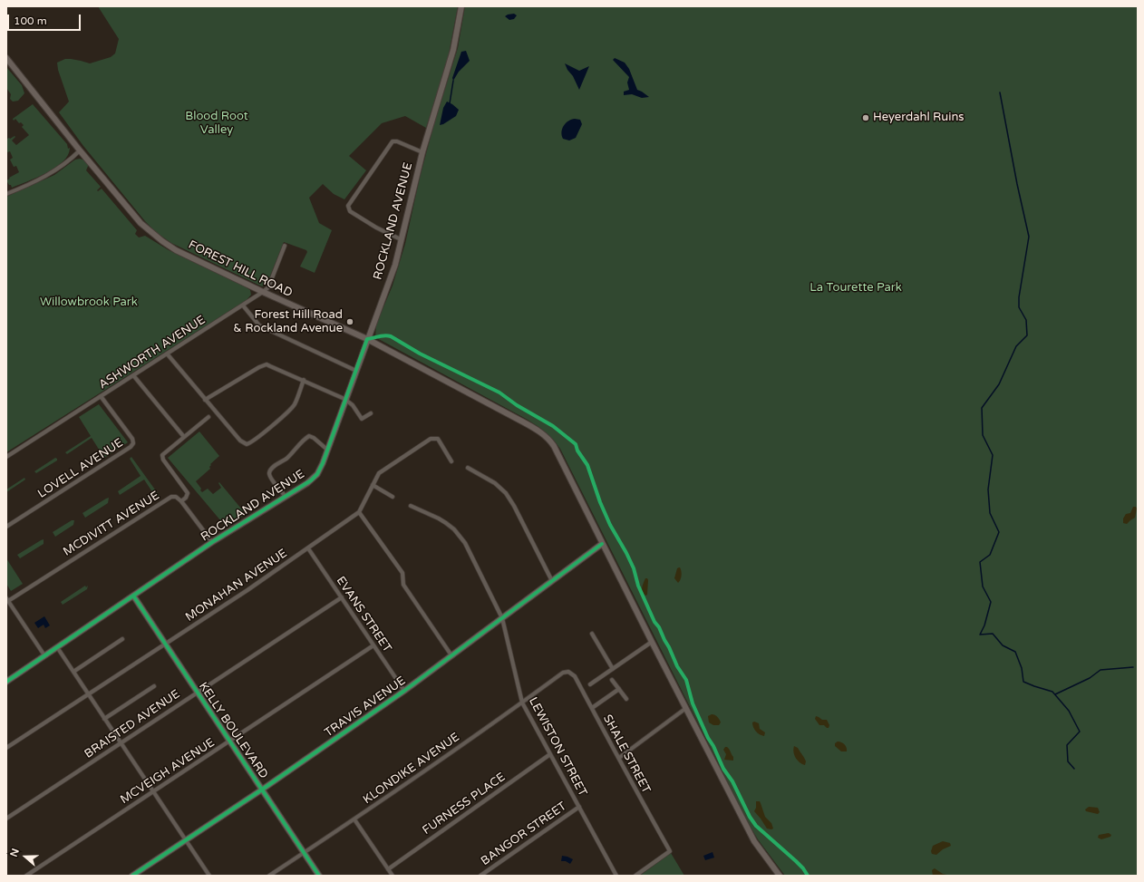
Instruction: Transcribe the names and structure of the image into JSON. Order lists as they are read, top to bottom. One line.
{"streets":{"street":["ROCKLAND AVENUE","FOREST HILL ROAD","ASHWORTH AVENUE","LOVELL AVENUE","MCDIVITT AVENUE","MONAHAN AVENUE","EVANS STREET","TRAVIS AVENUE","BRAISTED AVENUE","KELLY BOULEVARD","LEWISTON STREET","SHALE STREET","KLONDIKE AVENUE","MCVEIGH AVENUE","FURNESS PLACE","BANGOR STREET"]},"crossings":[["ROCKLAND AVENUE","FOREST HILL ROAD"],["ROCKLAND AVENUE","KELLY BOULEVARD"],["FOREST HILL ROAD","ASHWORTH AVENUE"],["FOREST HILL ROAD","TRAVIS AVENUE"],["ASHWORTH AVENUE","LOVELL AVENUE"],["MONAHAN AVENUE","EVANS STREET"],["MONAHAN AVENUE","KELLY BOULEVARD"],["EVANS STREET","TRAVIS AVENUE"],["EVANS STREET","BRAISTED AVENUE"],["EVANS STREET","MCVEIGH AVENUE"],["TRAVIS AVENUE","KELLY BOULEVARD"],["TRAVIS AVENUE","LEWISTON STREET"],["BRAISTED AVENUE","KELLY BOULEVARD"],["KELLY BOULEVARD","KLONDIKE AVENUE"],["KELLY BOULEVARD","MCVEIGH AVENUE"],["LEWISTON STREET","KLONDIKE AVENUE"],["LEWISTON STREET","FURNESS PLACE"],["LEWISTON STREET","BANGOR STREET"],["SHALE STREET","KLONDIKE AVENUE"]],"parks":["Blood Root Valley","La Tourette Park","Willowbrook Park"],"places":["Heyerdahl Ruins","Forest Hill Road & Rockland Avenue"],"scale_bar":"100 m","north":"left"}
